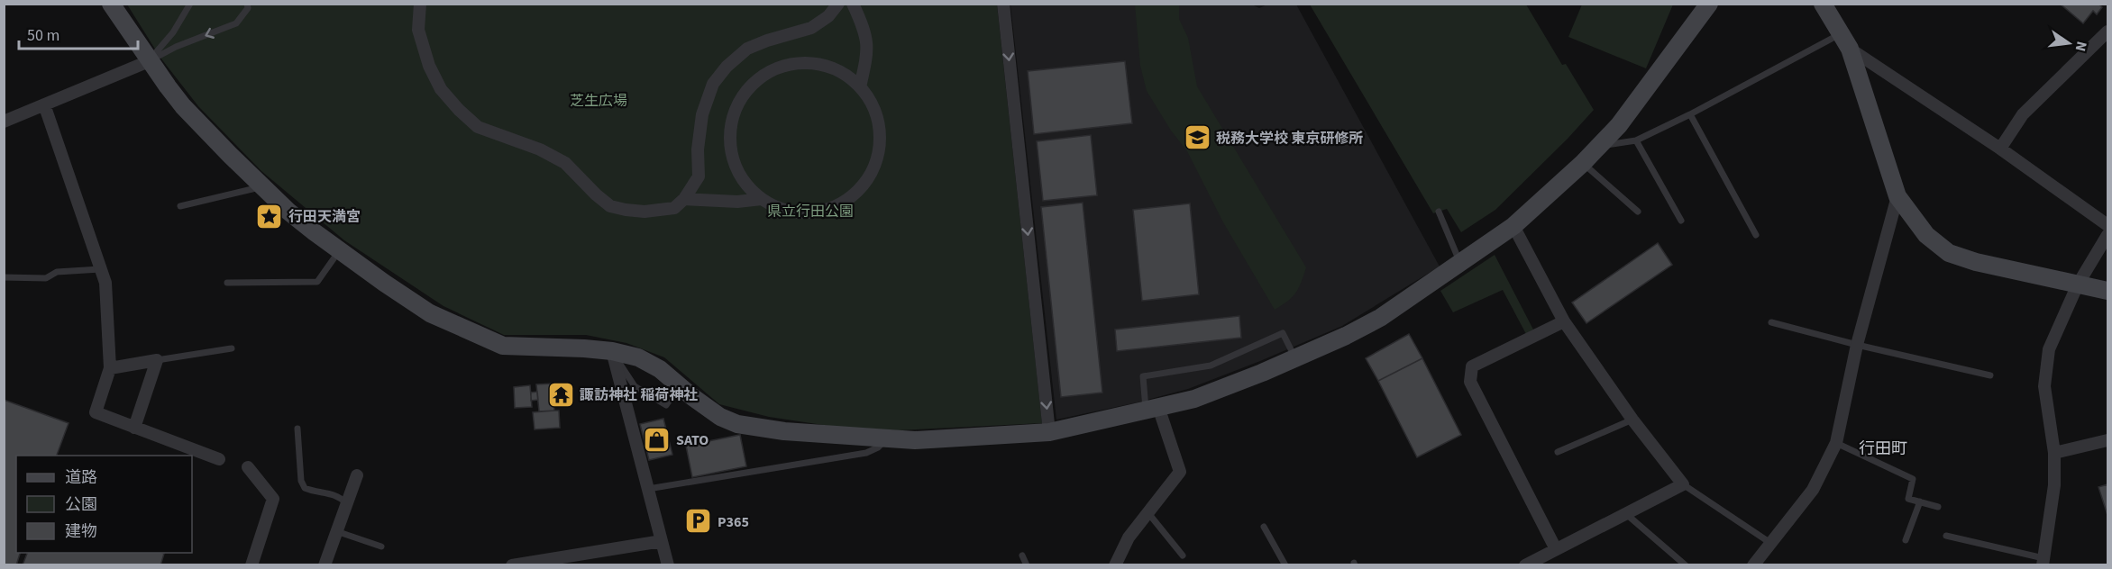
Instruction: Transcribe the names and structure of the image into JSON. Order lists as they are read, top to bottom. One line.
{"districts":["行田町"],"parks":["芝生広場","県立行田公園"],"places":{"school or university":["税務大学校 東京研修所"],"place":["行田天満宮"],"temple":["諏訪神社 稲荷神社"],"shop":["SATO"],"parking":["P365"]},"legend":["道路","公園","建物"],"scale_bar":"50 m","north":"right"}
